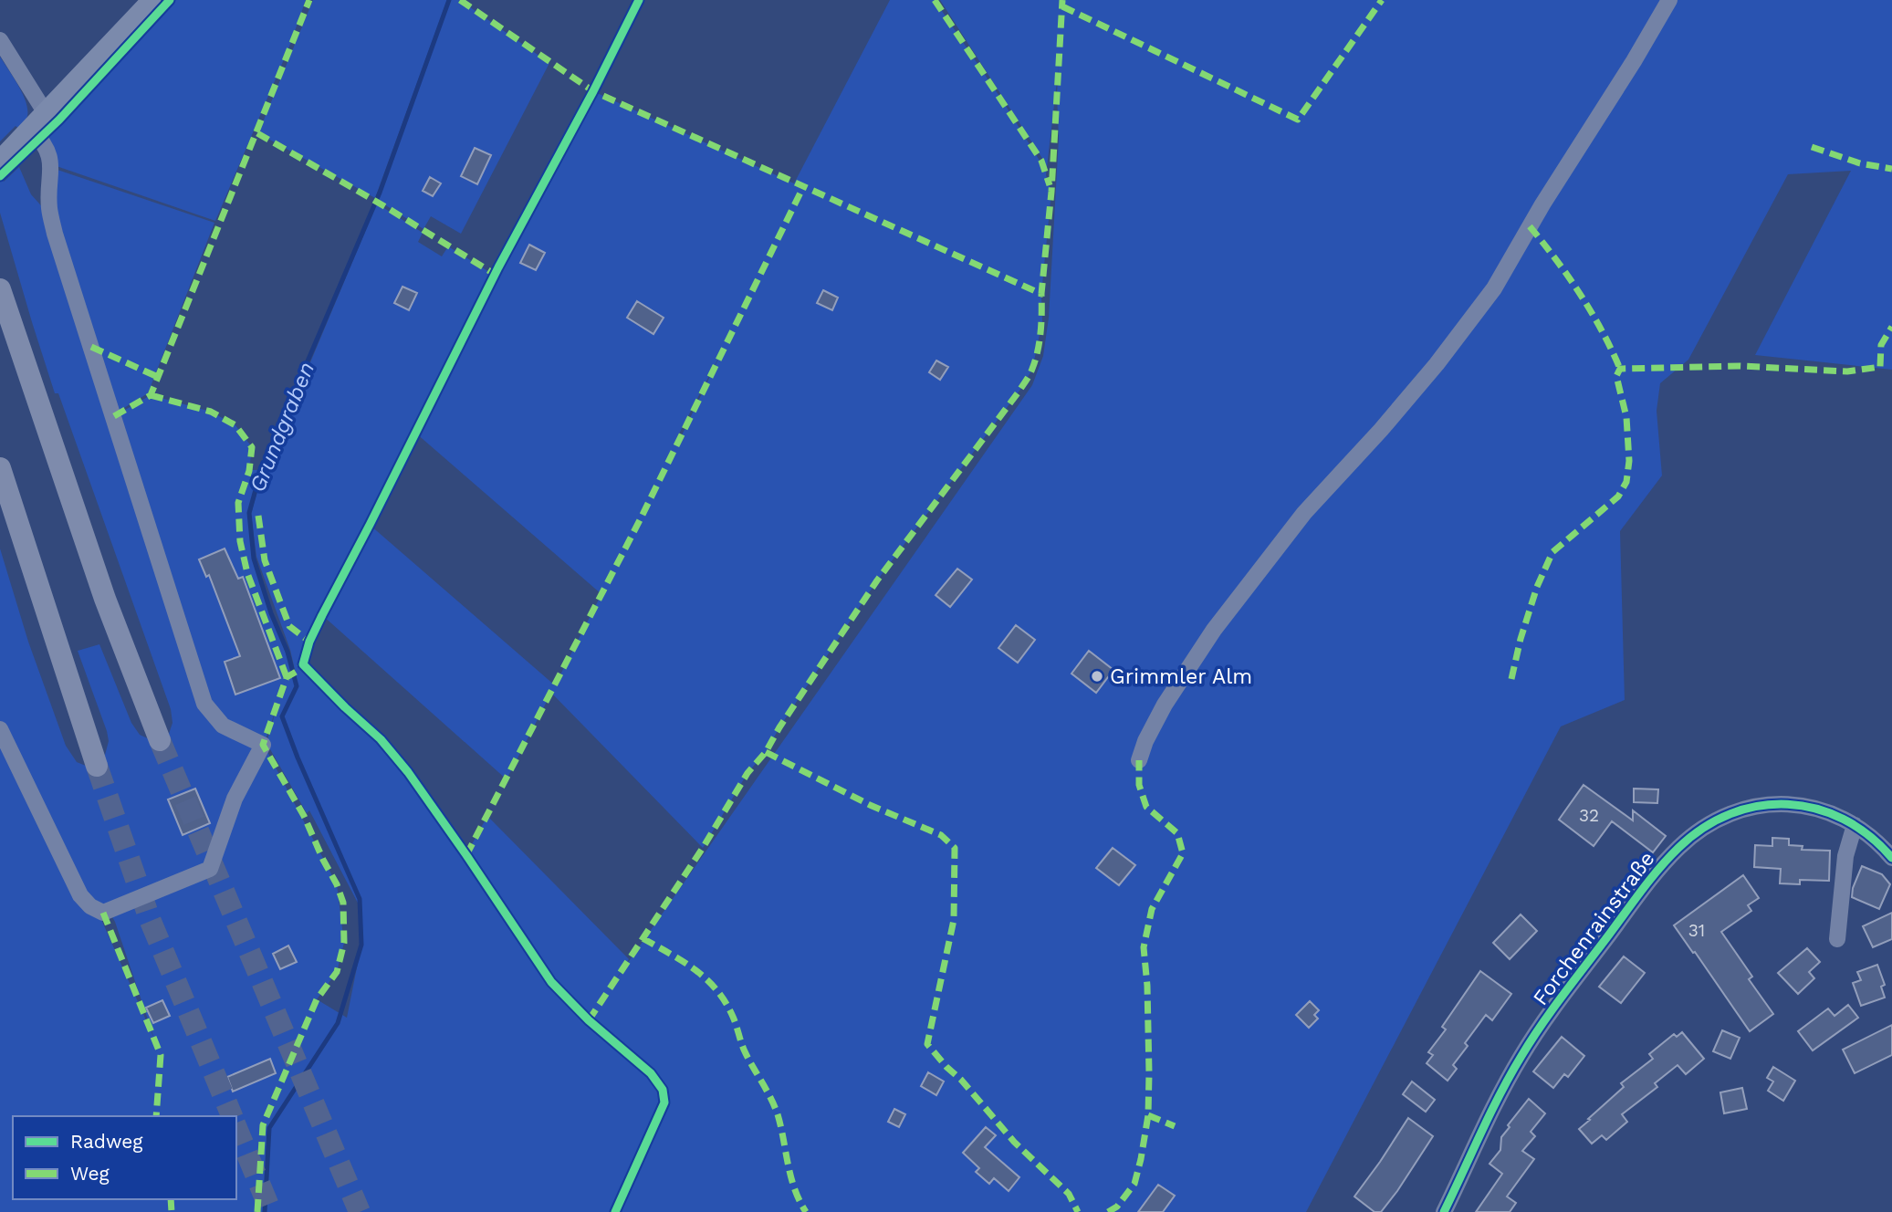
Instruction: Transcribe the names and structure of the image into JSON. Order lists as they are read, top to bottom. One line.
{"streets":{"street":["Forchenrainstraße"]},"water":["Grundgraben"],"places":["Grimmler Alm"],"house_numbers":["32","31"],"legend":["Radweg","Weg"]}
